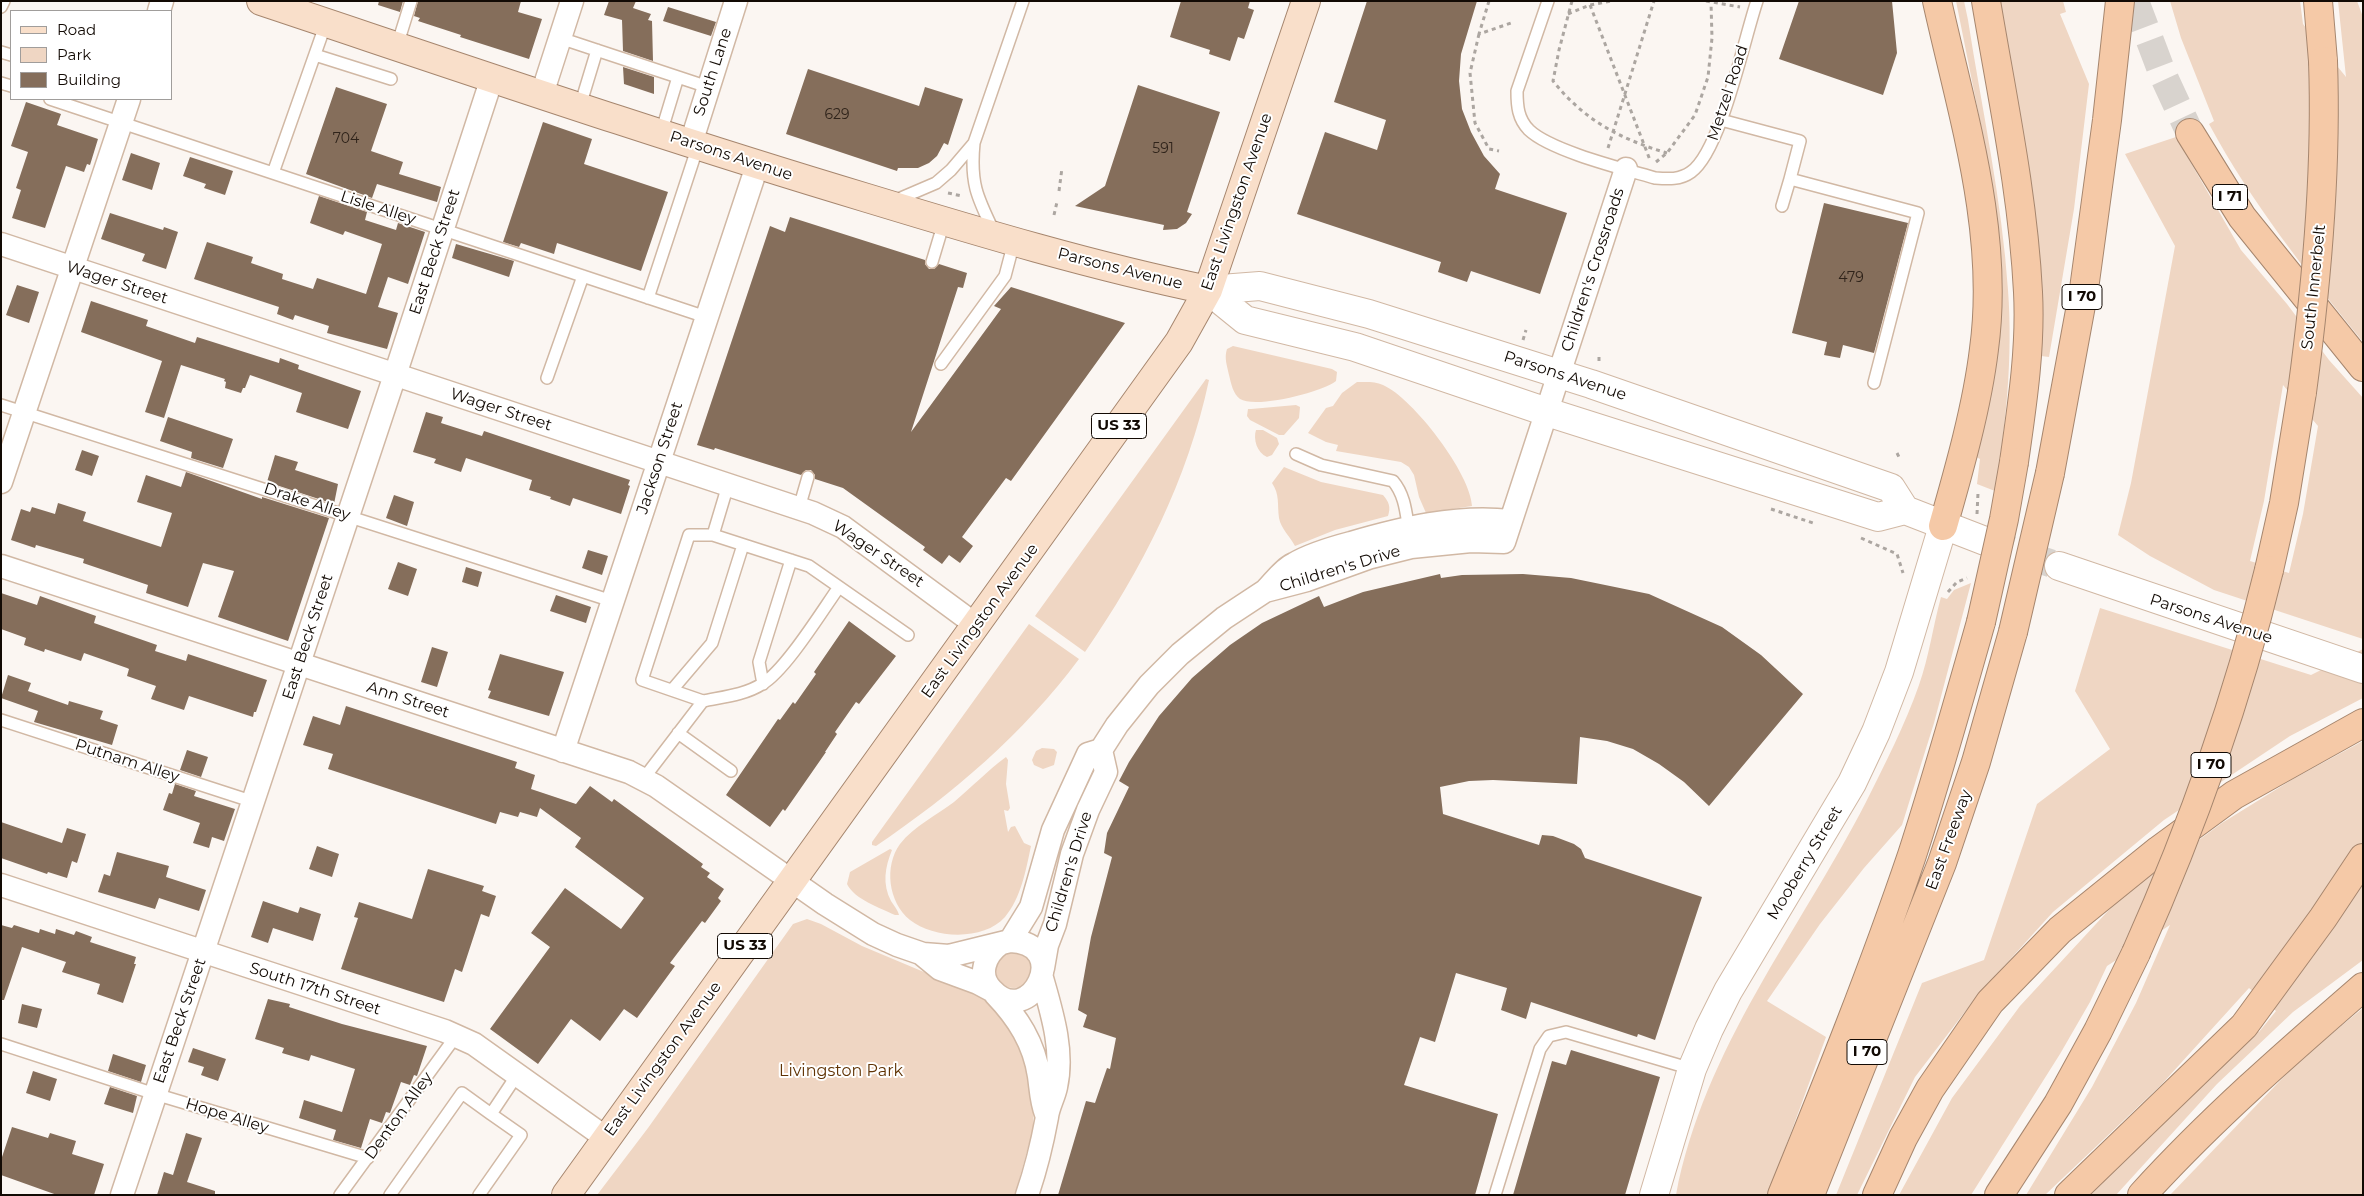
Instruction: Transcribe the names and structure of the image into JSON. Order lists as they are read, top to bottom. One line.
{"streets":{"highway":["I 71","South Innerbelt","I 70","East Freeway"],"main road":["Parsons Avenue","East Livingston Avenue","US 33"],"street":["South Lane","East Beck Street","Children's Crossroads","Wager Street","Jackson Street","Children's Drive","Ann Street","Mooberry Street","South 17th Street"],"lane":["Metzel Road","Lisle Alley","Drake Alley","Putnam Alley","Hope Alley","Denton Alley"]},"crossings":[["South Lane","Parsons Avenue"],["Metzel Road","Children's Crossroads"],["Parsons Avenue","East Livingston Avenue"],["Parsons Avenue","East Beck Street"],["Parsons Avenue","Children's Crossroads"],["Parsons Avenue","Jackson Street"],["East Livingston Avenue","Wager Street"],["East Livingston Avenue","Ann Street"],["East Livingston Avenue","South 17th Street"],["Lisle Alley","East Beck Street"],["Lisle Alley","Jackson Street"],["East Beck Street","Wager Street"],["East Beck Street","Drake Alley"],["East Beck Street","Ann Street"],["East Beck Street","Putnam Alley"],["East Beck Street","South 17th Street"],["East Beck Street","Hope Alley"],["Children's Crossroads","Children's Drive"],["Wager Street","Jackson Street"],["Jackson Street","Drake Alley"],["Jackson Street","Ann Street"],["South 17th Street","Denton Alley"],["Hope Alley","Denton Alley"]],"parks":["Livingston Park"],"house_numbers":["629","704","591","479"],"legend":["Road","Park","Building"]}
